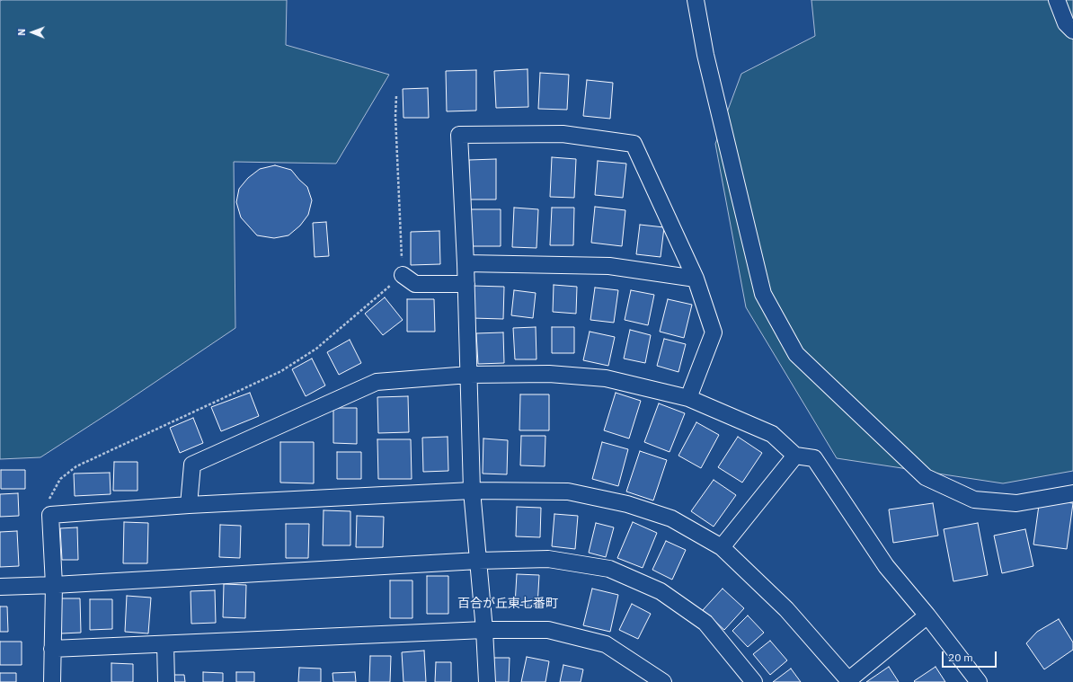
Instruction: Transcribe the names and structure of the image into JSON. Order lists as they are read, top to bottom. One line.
{"districts":["百合が丘東七番町"],"scale_bar":"20 m","north":"left"}
